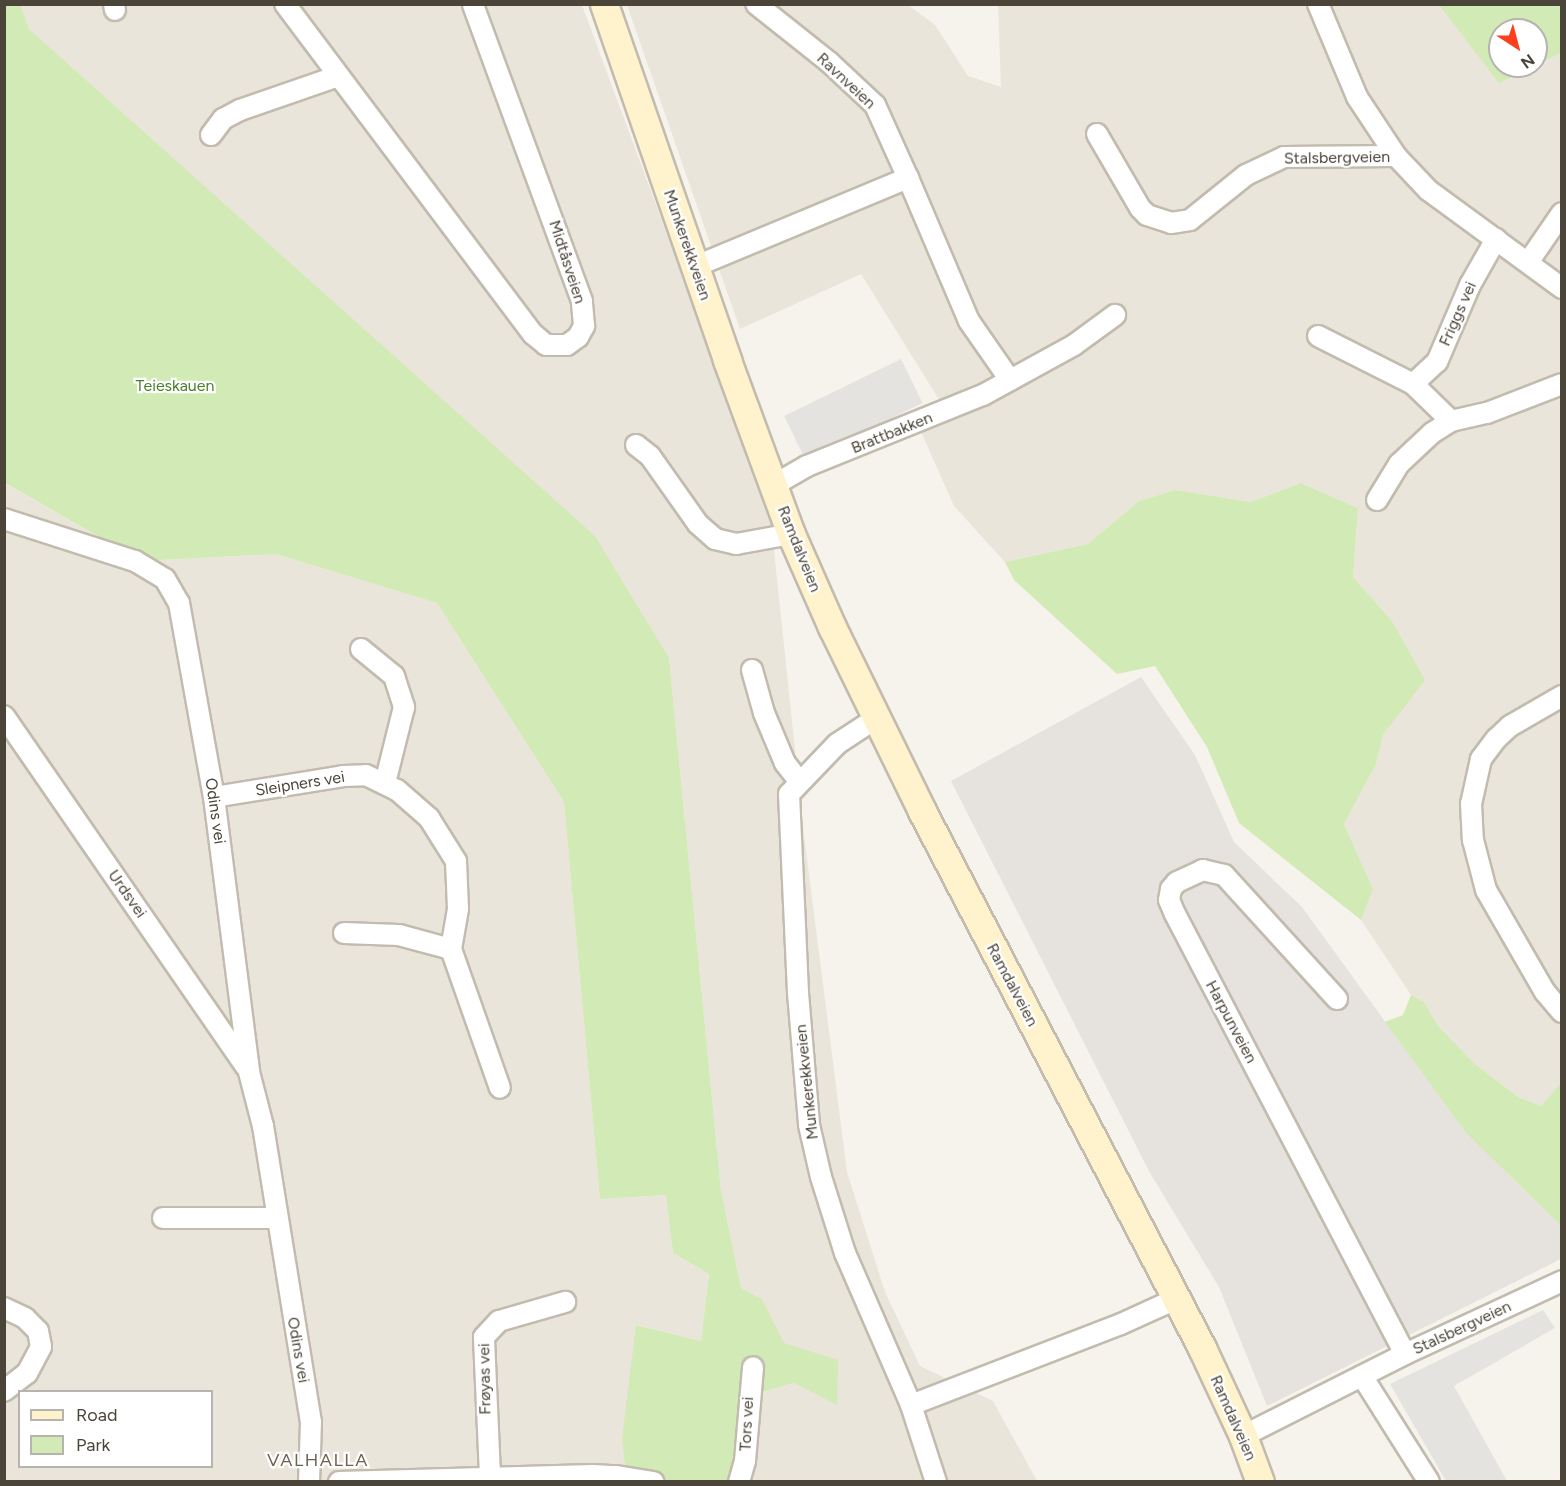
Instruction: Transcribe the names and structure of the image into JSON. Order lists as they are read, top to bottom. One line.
{"streets":{"main road":["Munkerekkveien","Ramdalveien"],"street":["Ravnveien","Stalsbergveien","Midtåsveien","Friggs vei","Brattbakken","Sleipners vei","Odins vei","Urdsvei","Harpunveien","Frøyas vei","Tors vei"]},"crossings":[["Ravnveien","Brattbakken"],["Stalsbergveien","Friggs vei"],["Stalsbergveien","Ramdalveien"],["Stalsbergveien","Harpunveien"],["Munkerekkveien","Brattbakken"],["Munkerekkveien","Ramdalveien"],["Brattbakken","Ramdalveien"],["Sleipners vei","Odins vei"],["Odins vei","Urdsvei"]],"districts":["VALHALLA"],"parks":["Teieskauen"],"legend":["Road","Park"],"north":"bottom right"}
